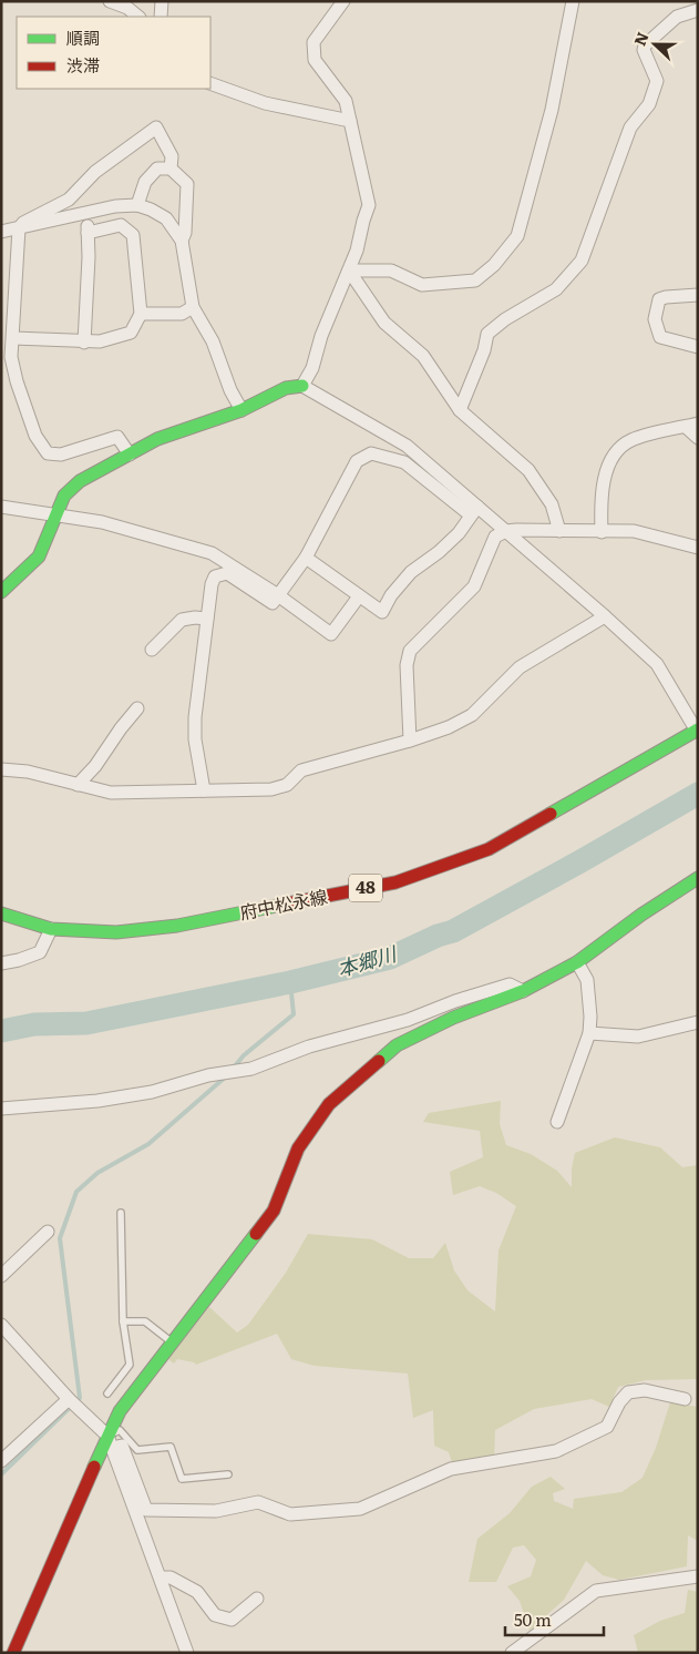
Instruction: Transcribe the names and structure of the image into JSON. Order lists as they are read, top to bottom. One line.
{"streets":{"street":["48","府中松永線"]},"water":["本郷川"],"legend":["順調","渋滞"],"scale_bar":"50 m","north":"left"}
